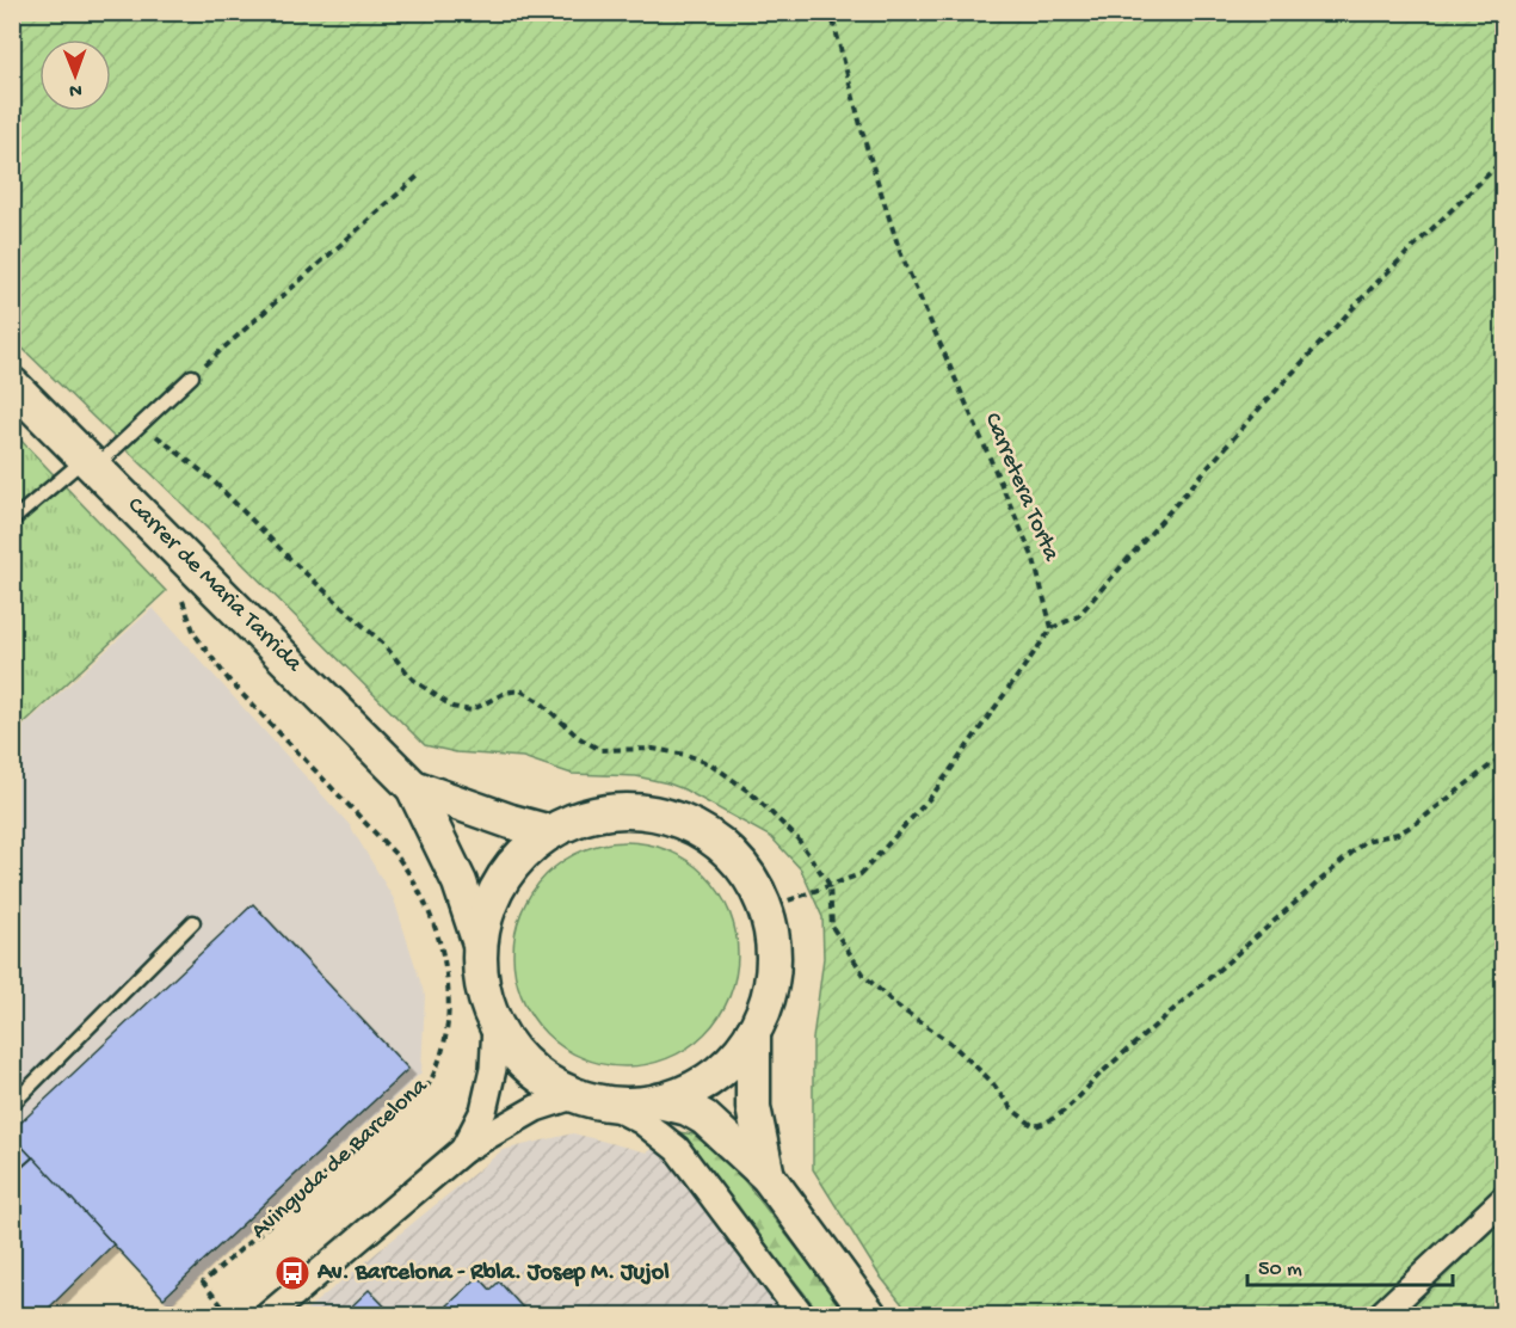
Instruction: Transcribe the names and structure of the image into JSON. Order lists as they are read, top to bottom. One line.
{"streets":{"main road":["Carrer de Maria Tarrida"],"path":["Carretera Torta","Avinguda de Barcelona"]},"crossings":[["Carrer de Maria Tarrida","Avinguda de Barcelona"]],"places":{"bus stop":["Av. Barcelona - Rbla. Josep M. Jujol"]},"scale_bar":"50 m","north":"bottom"}
